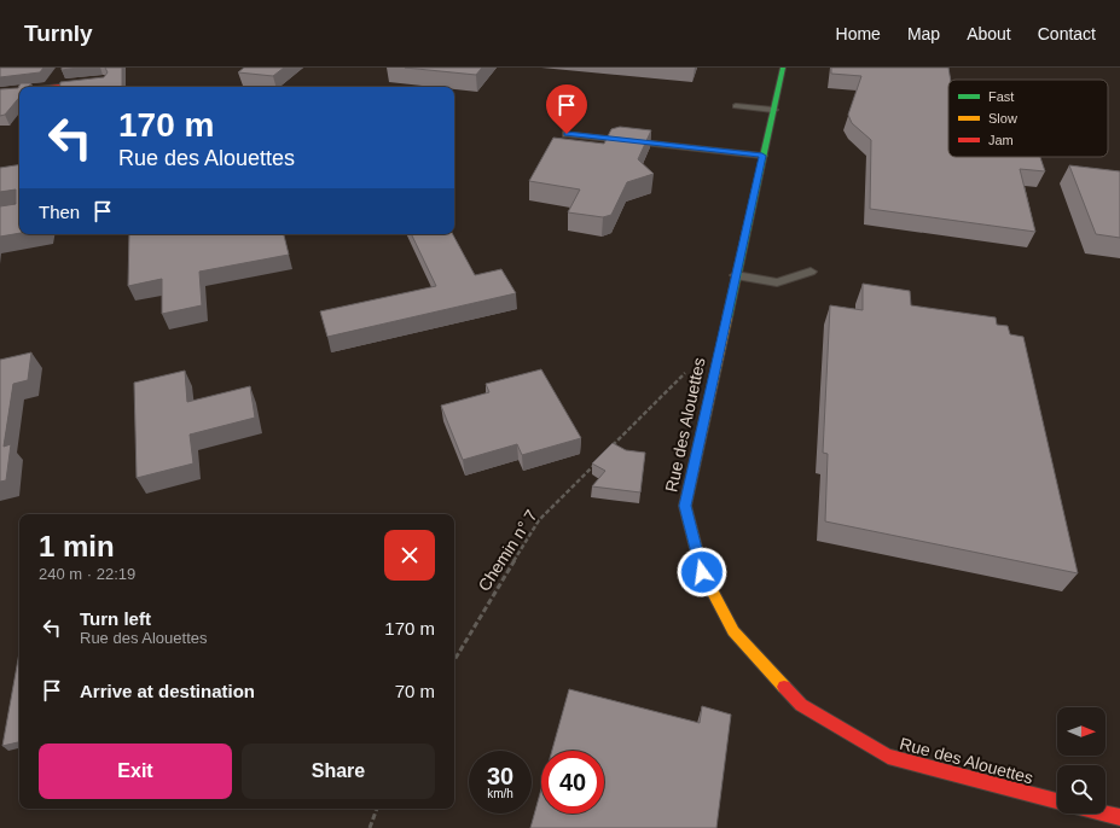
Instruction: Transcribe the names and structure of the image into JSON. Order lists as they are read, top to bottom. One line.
{"streets":{"street":["Rue des Alouettes"],"path":["Chemin n° 7"]},"legend":["Fast","Slow","Jam"],"north":"right","page":{"header":"Turnly","nav":["Home","Map","About","Contact"],"turn":["170 m","Rue des Alouettes"],"then":"Then","heading":["1 min","240 m · 22:19"],"list":[{"name":"Turn left","note":"Rue des Alouettes","value":"170 m"},{"name":"Arrive at destination","value":"70 m"}],"buttons":["Exit","Share"],"speed":"30 km/h","limit":"40"}}
